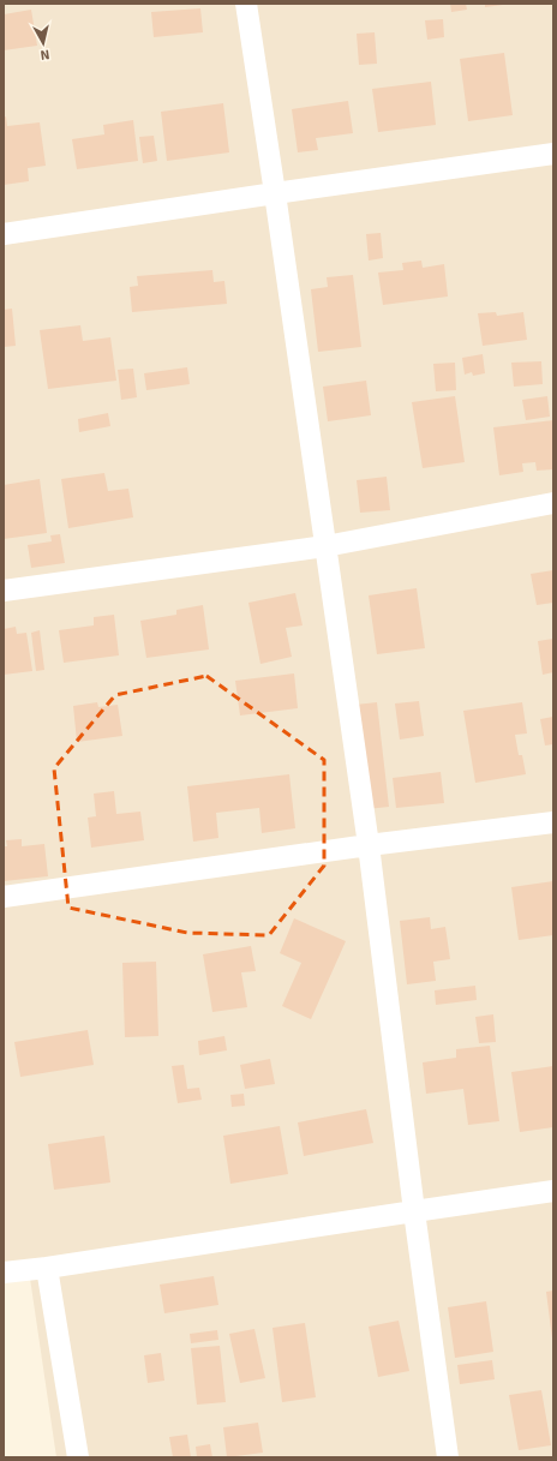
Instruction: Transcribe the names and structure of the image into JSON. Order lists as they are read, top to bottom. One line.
{"north":"bottom"}
